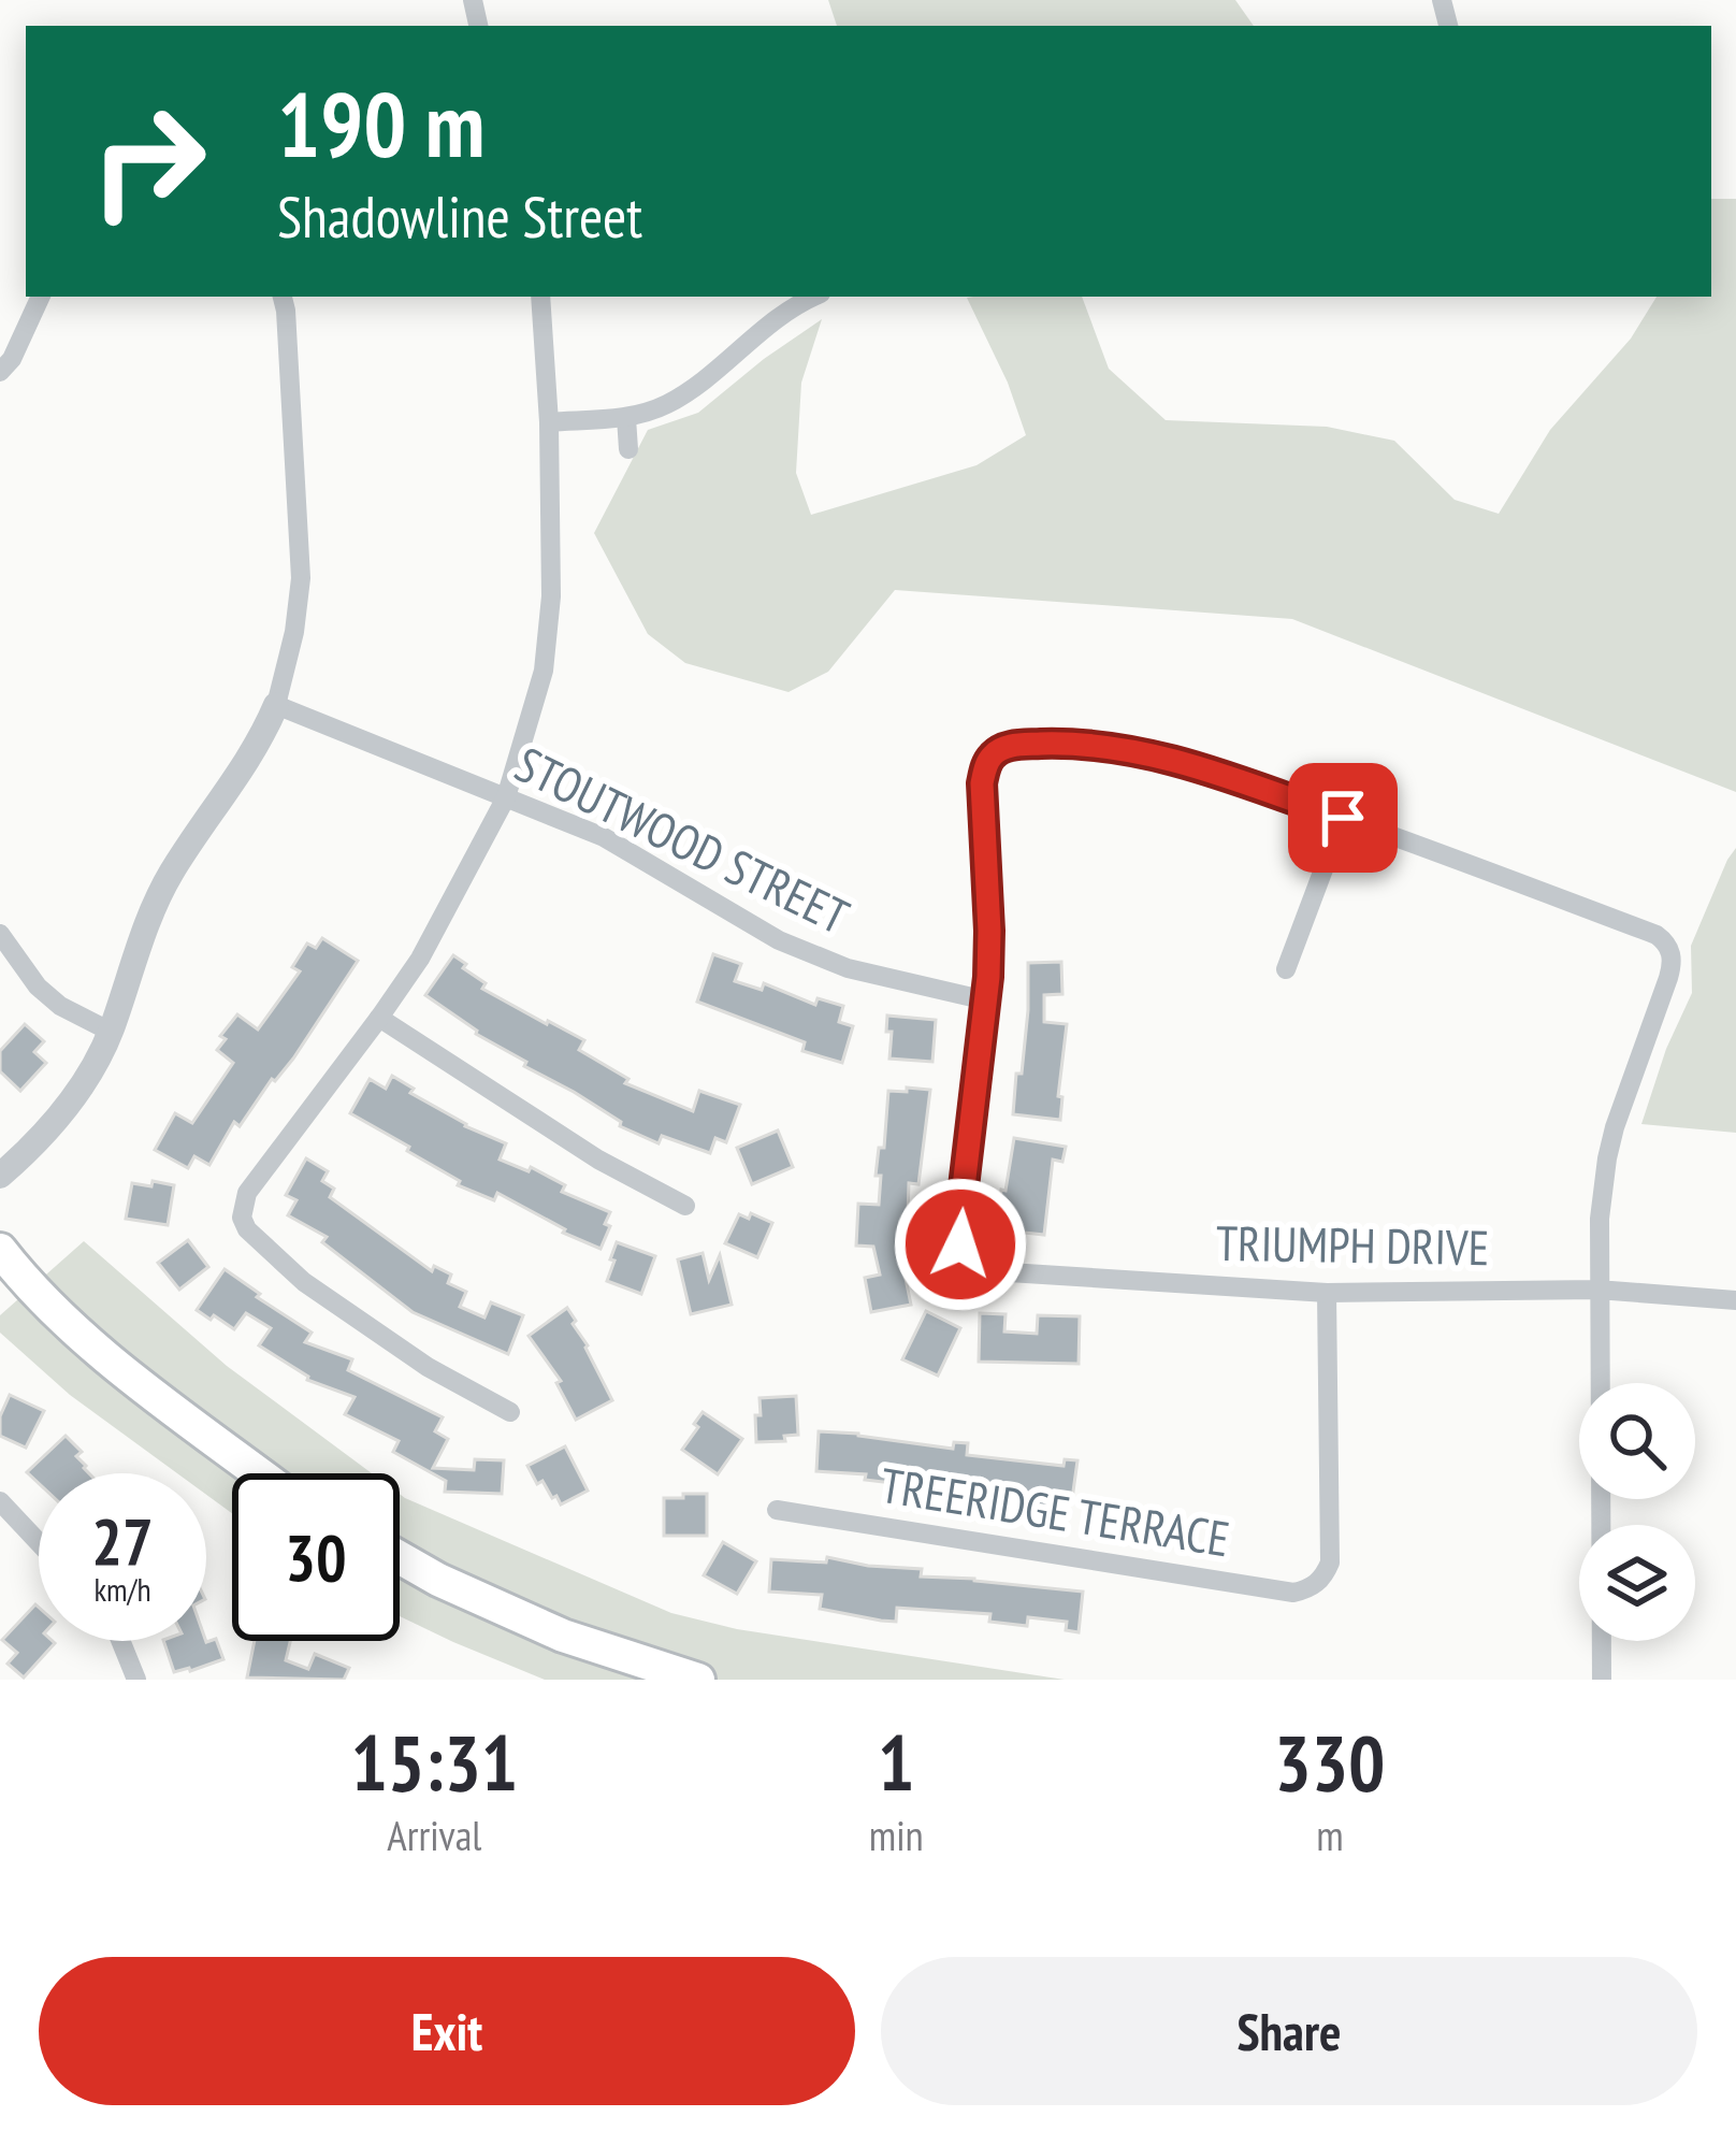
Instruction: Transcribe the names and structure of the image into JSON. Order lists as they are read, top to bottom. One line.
{"streets":{"street":["STOUTWOOD STREET","TRIUMPH DRIVE","TREERIDGE TERRACE"]},"crossings":[["STOUTWOOD STREET","TRIUMPH DRIVE"],["TRIUMPH DRIVE","TREERIDGE TERRACE"]],"page":{"turn":["190 m","Shadowline Street"],"speed":"27 km/h","limit":"30","eta":["15:31","Arrival","1","min","330","m"],"buttons":["Exit","Share"]}}
